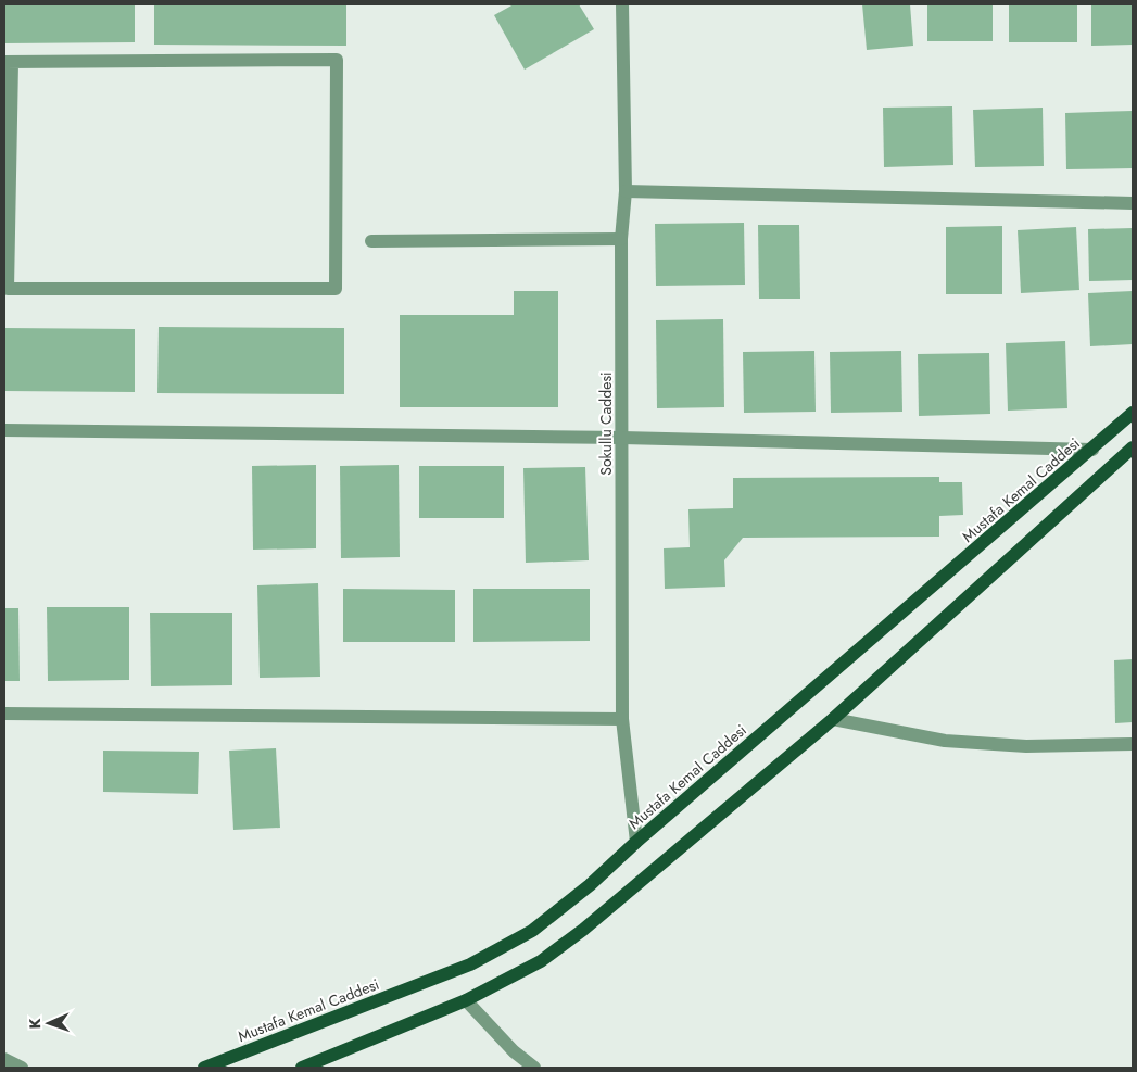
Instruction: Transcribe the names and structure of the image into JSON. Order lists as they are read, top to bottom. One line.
{"streets":{"main road":["Mustafa Kemal Caddesi"],"street":["Sokullu Caddesi"]},"crossings":[["Sokullu Caddesi","Mustafa Kemal Caddesi"]],"north":"left"}
